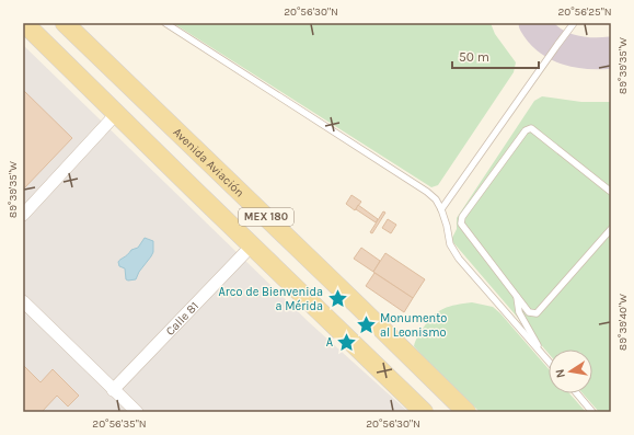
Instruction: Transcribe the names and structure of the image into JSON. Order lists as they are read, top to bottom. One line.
{"streets":{"main road":["Avenida Aviación","MEX 180"],"street":["Calle 81"]},"crossings":[["MEX 180","Calle 81"]],"places":{"place":["Arco de Bienvenida a Mérida","Monumento al Leonismo","A"]},"scale_bar":"50 m","north":"left","coordinates":["20°56'30\"N","20°56'25\"N","89°39'35\"W","89°39'40\"W","20°56'35\"N"]}
